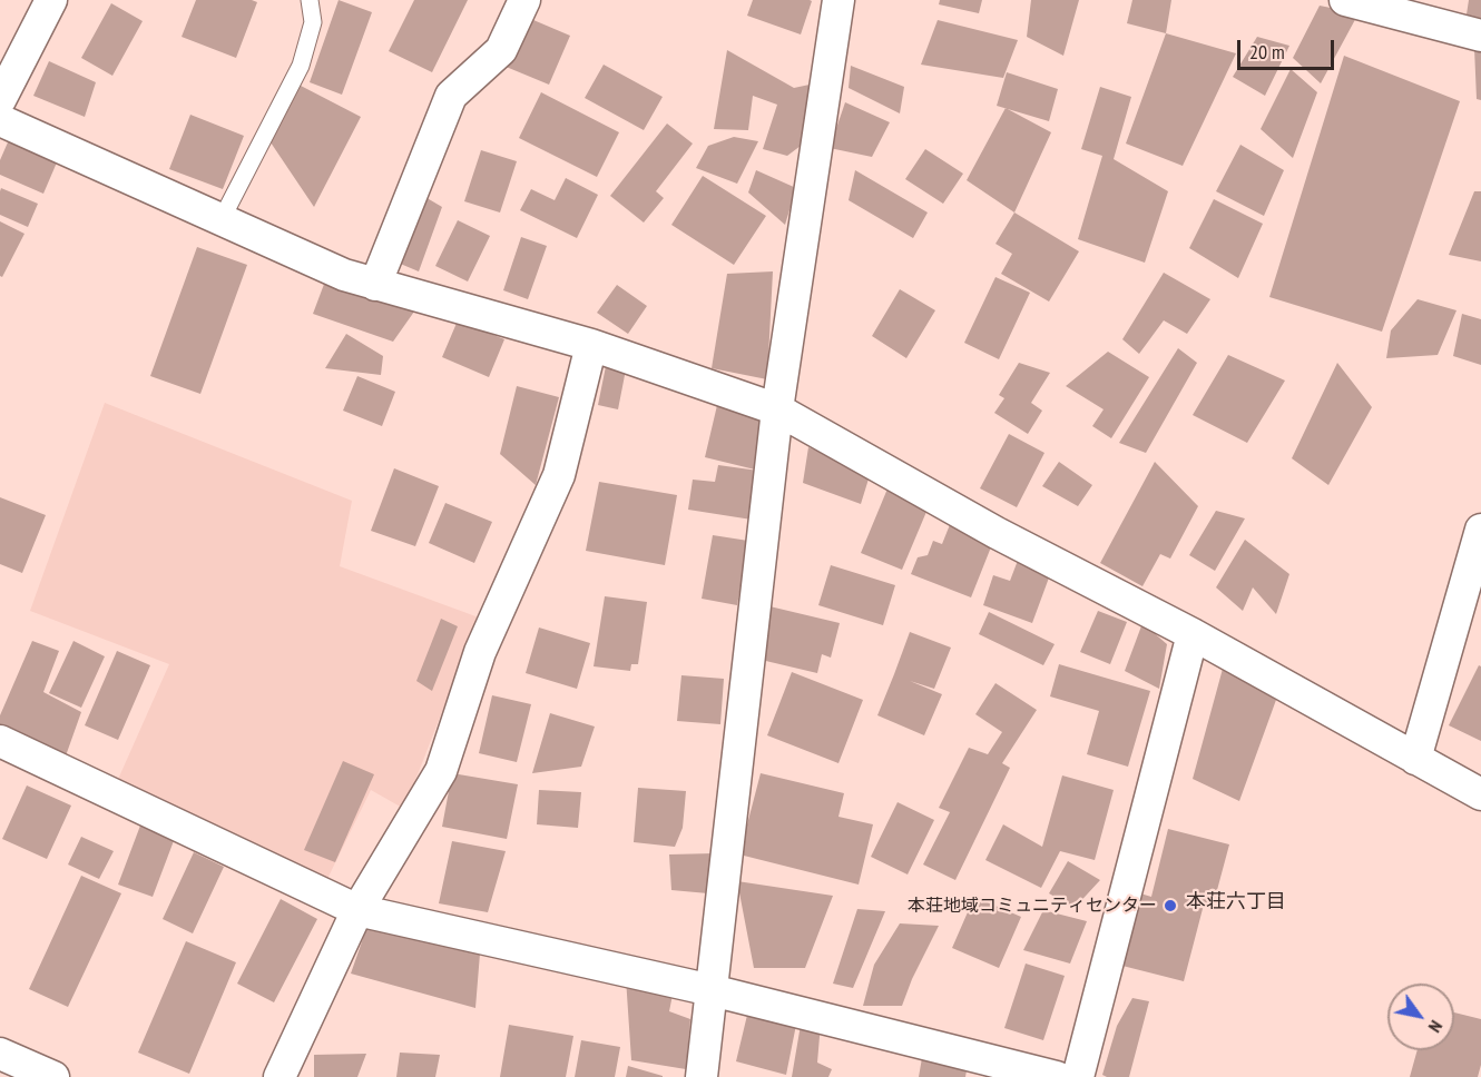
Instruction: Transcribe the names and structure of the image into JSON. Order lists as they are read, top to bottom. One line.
{"districts":["本荘六丁目"],"places":["本荘地域コミュニティセンター"],"scale_bar":"20 m","north":"bottom right"}
